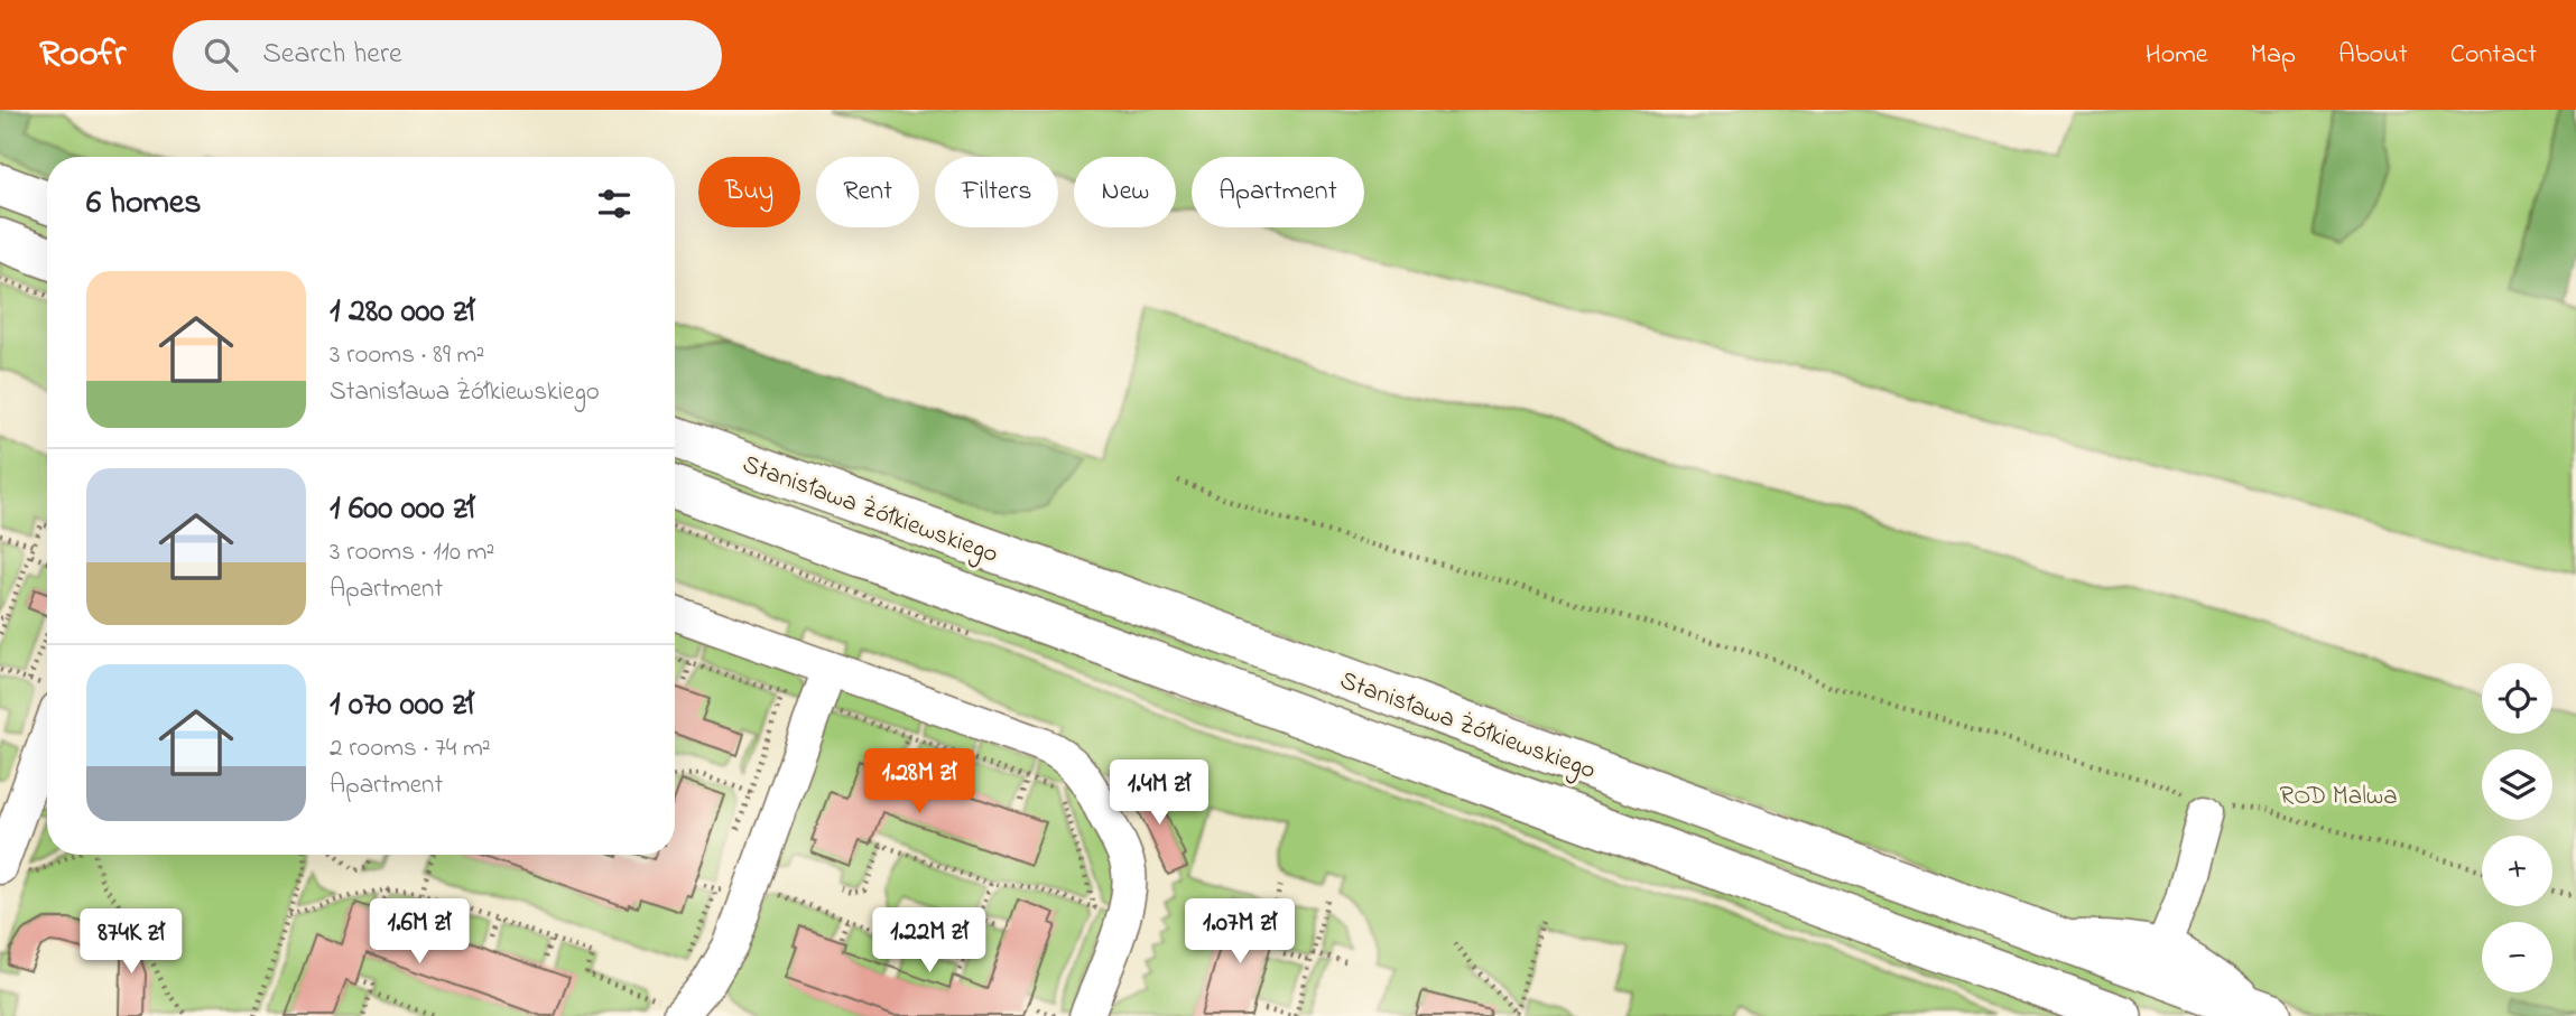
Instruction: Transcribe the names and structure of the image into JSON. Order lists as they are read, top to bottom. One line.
{"streets":{"main road":["Stanisława Żółkiewskiego"]},"parks":["ROD Malwa"],"page":{"header":"Roofr","search":"Search here","nav":["Home","Map","About","Contact"],"chip":["Buy","Rent","Filters","New","Apartment"],"heading":"6 homes","list":[{"name":"1 280 000 zł","note":"3 rooms · 89 m² · Stanisława Żółkiewskiego"},{"name":"1 600 000 zł","note":"3 rooms · 110 m² · Apartment"},{"name":"1 070 000 zł","note":"2 rooms · 74 m² · Apartment"}],"map_buttons":["+","−"],"price":["1.28M zł","1.4M zł","1.6M zł","1.07M zł","1.22M zł","874K zł"]}}
